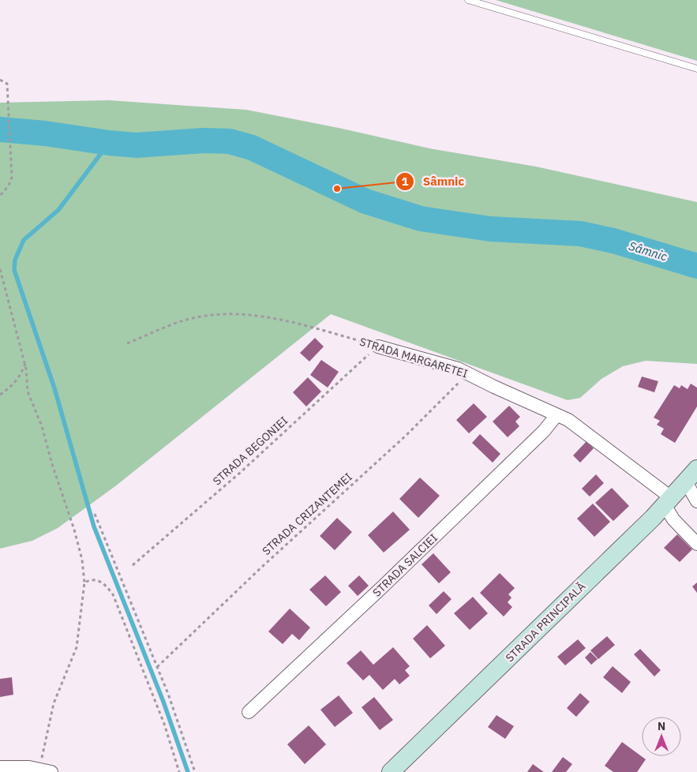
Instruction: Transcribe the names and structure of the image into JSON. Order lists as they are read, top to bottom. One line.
{"streets":{"main road":["STRADA PRINCIPALĂ"],"street":["STRADA MARGARETEI","STRADA SALCIEI"],"path":["STRADA BEGONIEI","STRADA CRIZANTEMEI"]},"crossings":[["STRADA MARGARETEI","STRADA BEGONIEI"],["STRADA MARGARETEI","STRADA CRIZANTEMEI"],["STRADA MARGARETEI","STRADA SALCIEI"],["STRADA MARGARETEI","STRADA PRINCIPALĂ"]],"water":["Sâmnic"],"places":["Sâmnic"],"north":"top"}
